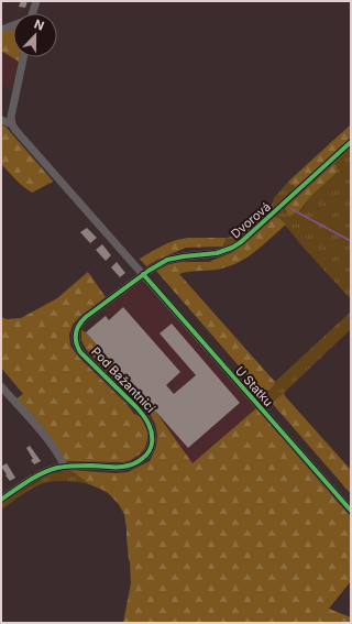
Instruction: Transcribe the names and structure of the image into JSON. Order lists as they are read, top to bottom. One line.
{"streets":{"street":["Dvorová","Pod Bažantnicí","U Statku"]},"crossings":[["Dvorová","Pod Bažantnicí"],["Dvorová","U Statku"],["Pod Bažantnicí","U Statku"]],"north":"top"}
